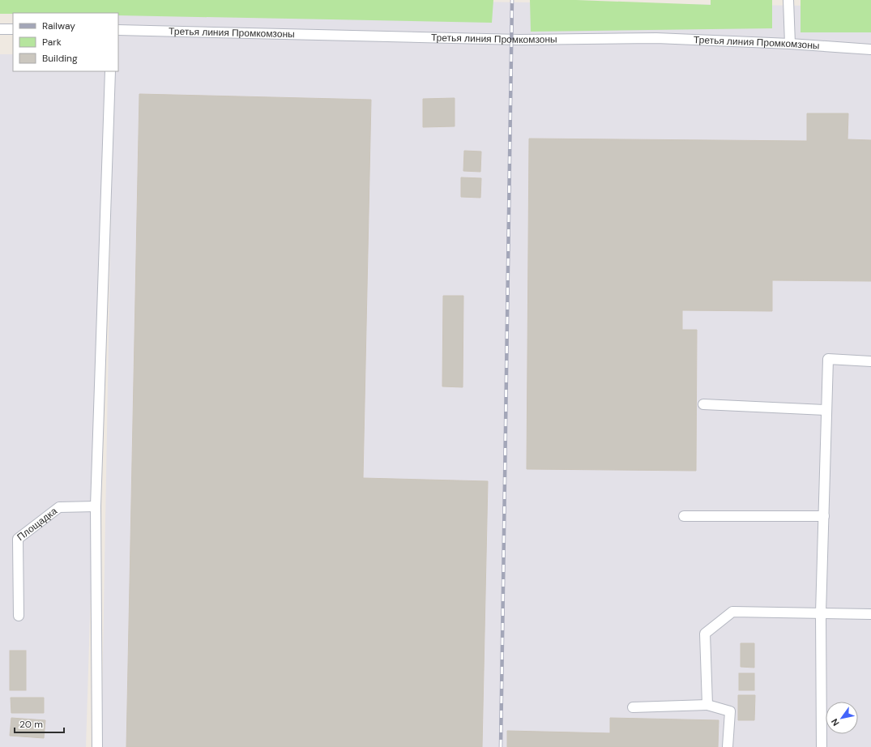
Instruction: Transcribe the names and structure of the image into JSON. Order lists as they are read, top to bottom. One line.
{"streets":{"lane":["Третья линия Промкомзоны","Площадка"]},"legend":["Railway","Park","Building"],"scale_bar":"20 m","north":"bottom left"}
